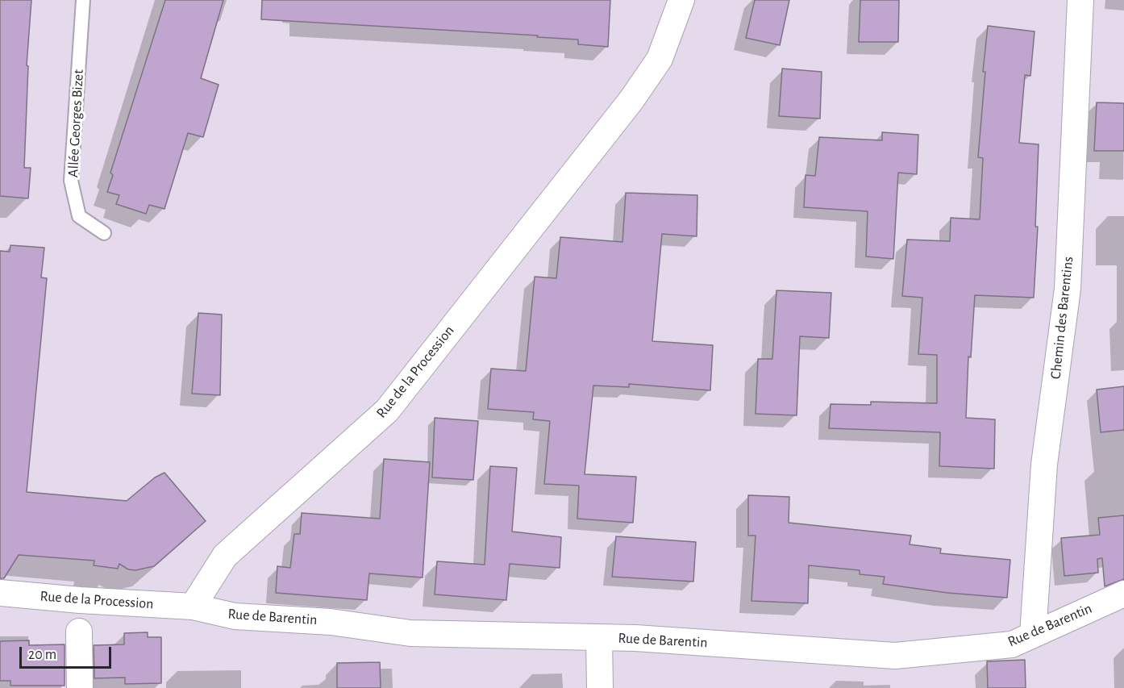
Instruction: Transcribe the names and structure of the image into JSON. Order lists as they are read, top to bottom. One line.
{"streets":{"street":["Chemin des Barentins","Rue de la Procession","Rue de Barentin"],"lane":["Allée Georges Bizet"]},"crossings":[["Chemin des Barentins","Rue de Barentin"],["Rue de la Procession","Rue de Barentin"]],"scale_bar":"20 m"}
